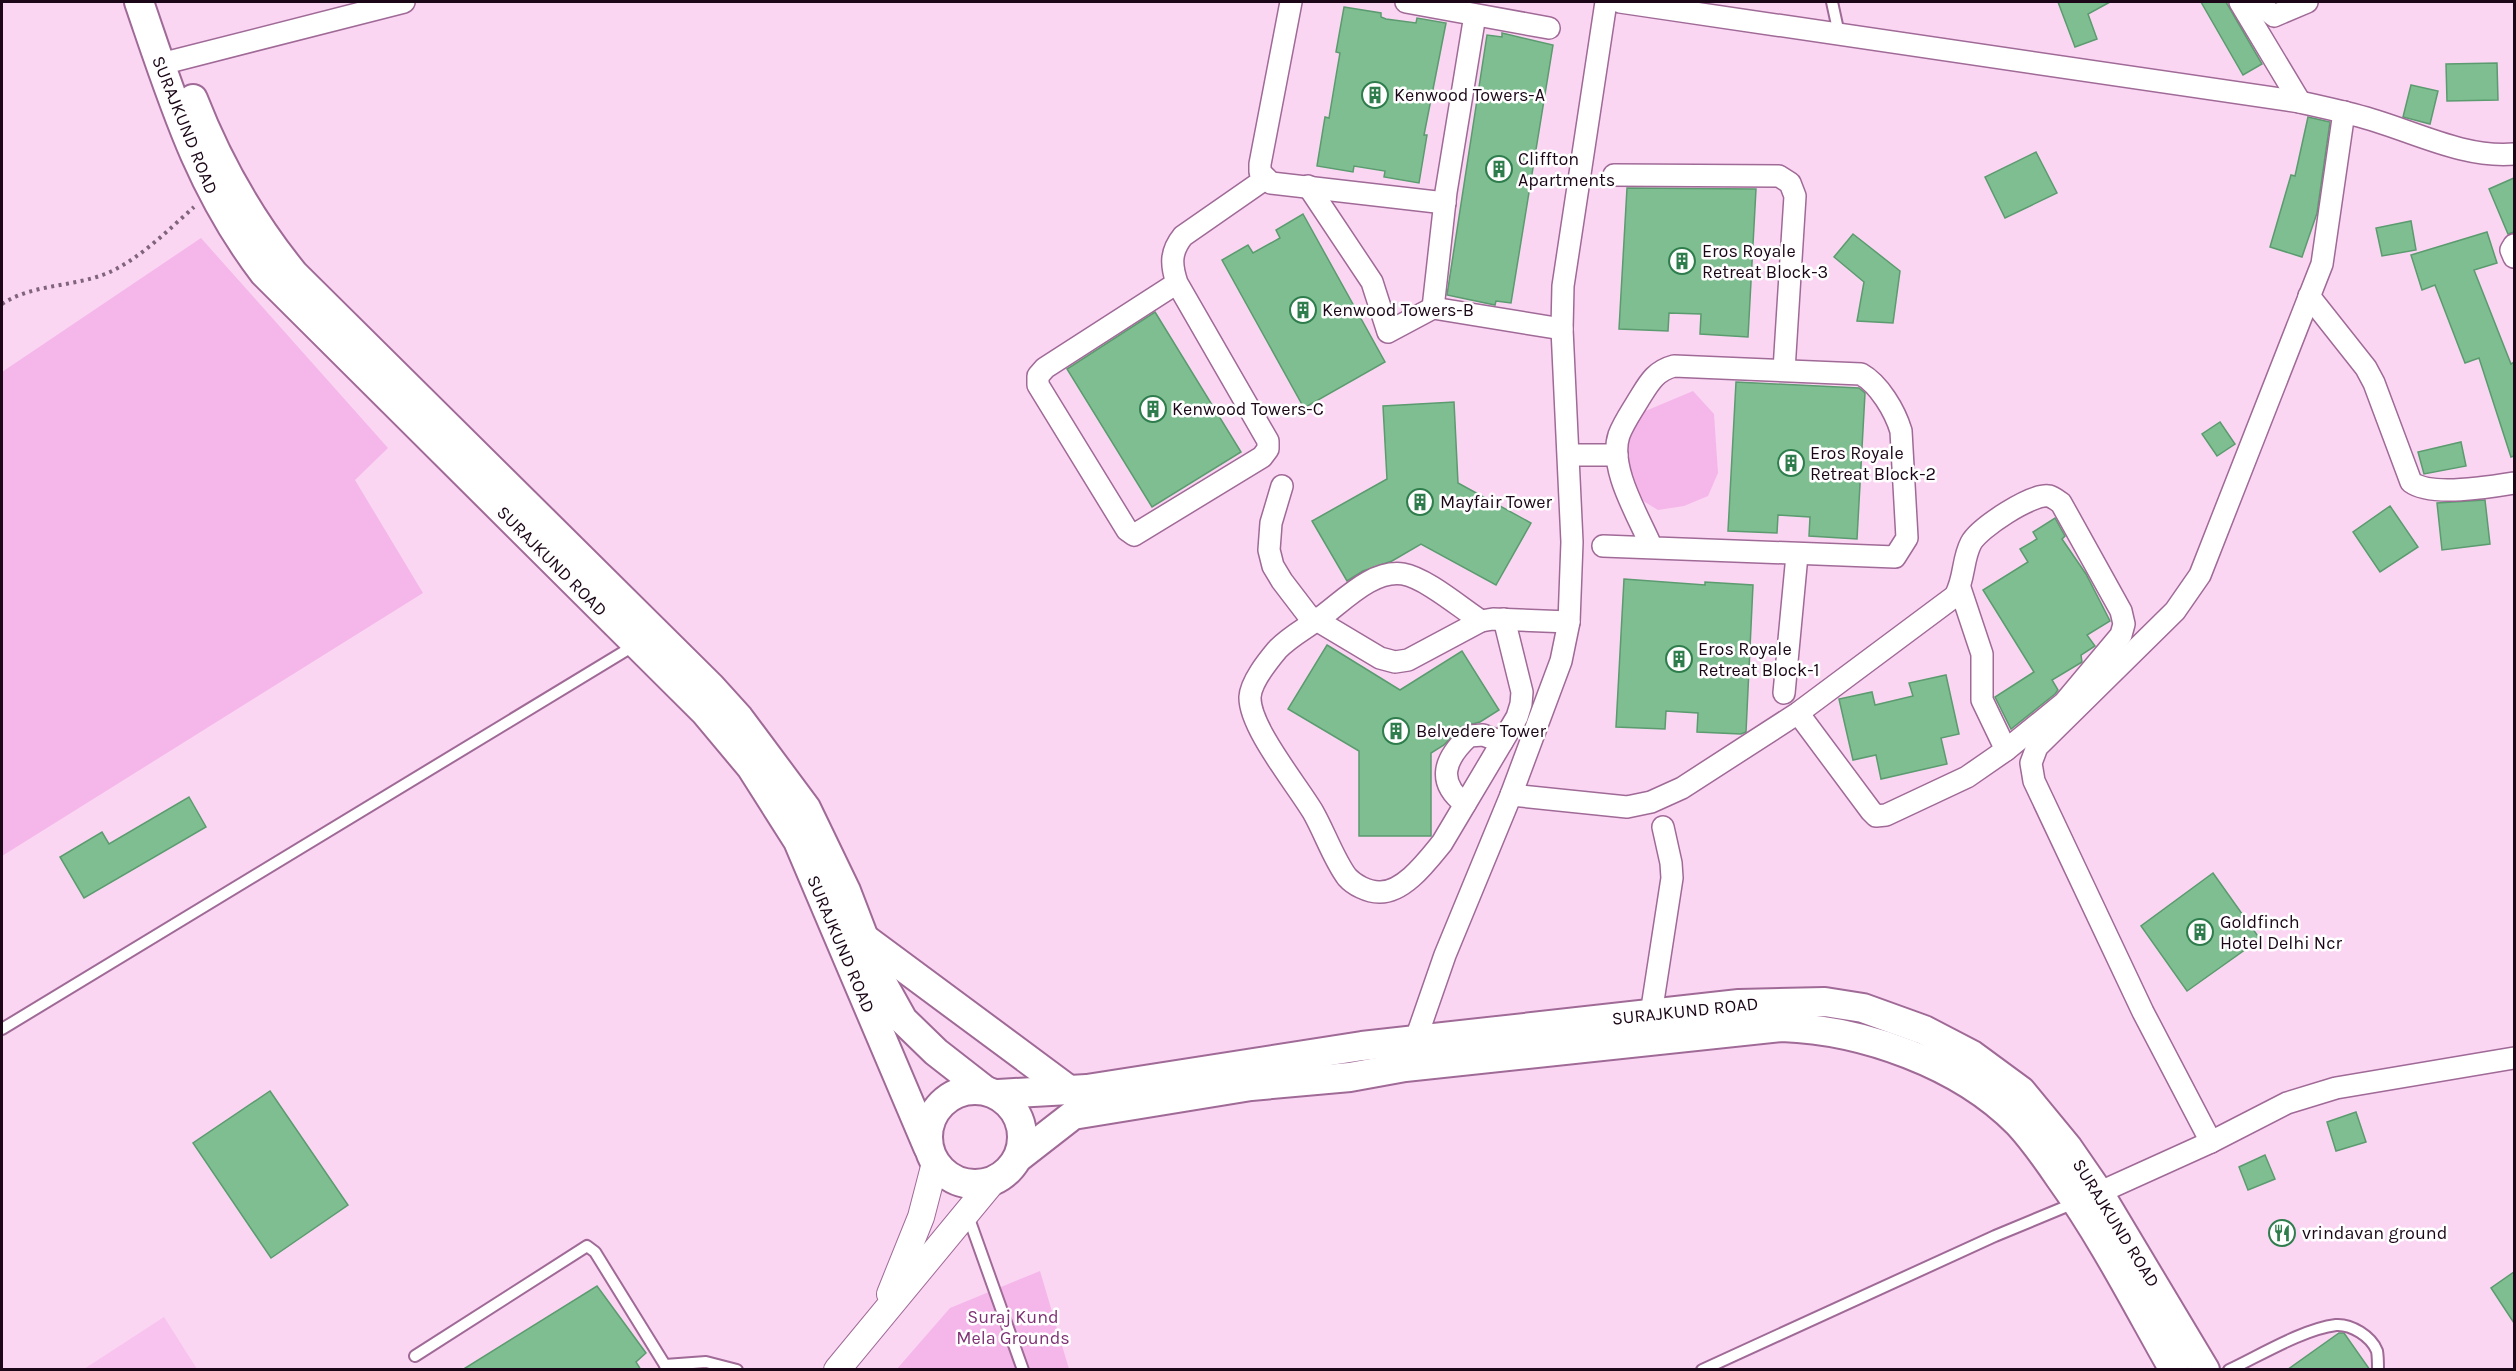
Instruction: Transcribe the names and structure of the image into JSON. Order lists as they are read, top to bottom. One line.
{"streets":{"main road":["SURAJKUND ROAD"]},"parks":["Suraj Kund Mela Grounds"],"places":{"building":["Kenwood Towers-A","Cliffton Apartments","Eros Royale Retreat Block-3","Kenwood Towers-B","Kenwood Towers-C","Eros Royale Retreat Block-2","Mayfair Tower","Eros Royale Retreat Block-1","Belvedere Tower","Goldfinch Hotel Delhi Ncr"],"restaurant":["vrindavan ground"]}}
